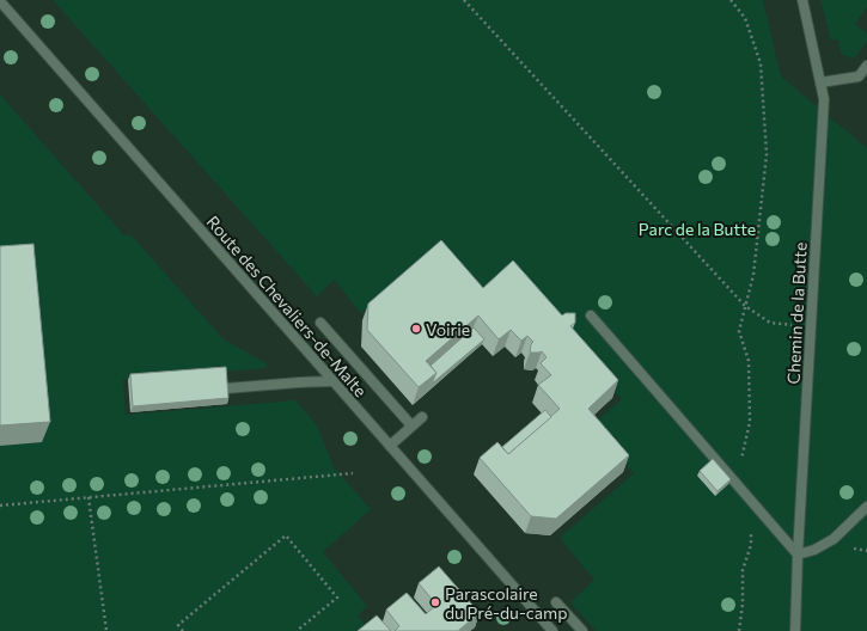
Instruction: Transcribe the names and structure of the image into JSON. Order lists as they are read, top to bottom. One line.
{"streets":{"street":["Route des Chevaliers-de-Malte","Chemin de la Butte"]},"parks":["Parc de la Butte"],"places":["Voirie","Parascolaire du Pré-du-camp"]}
